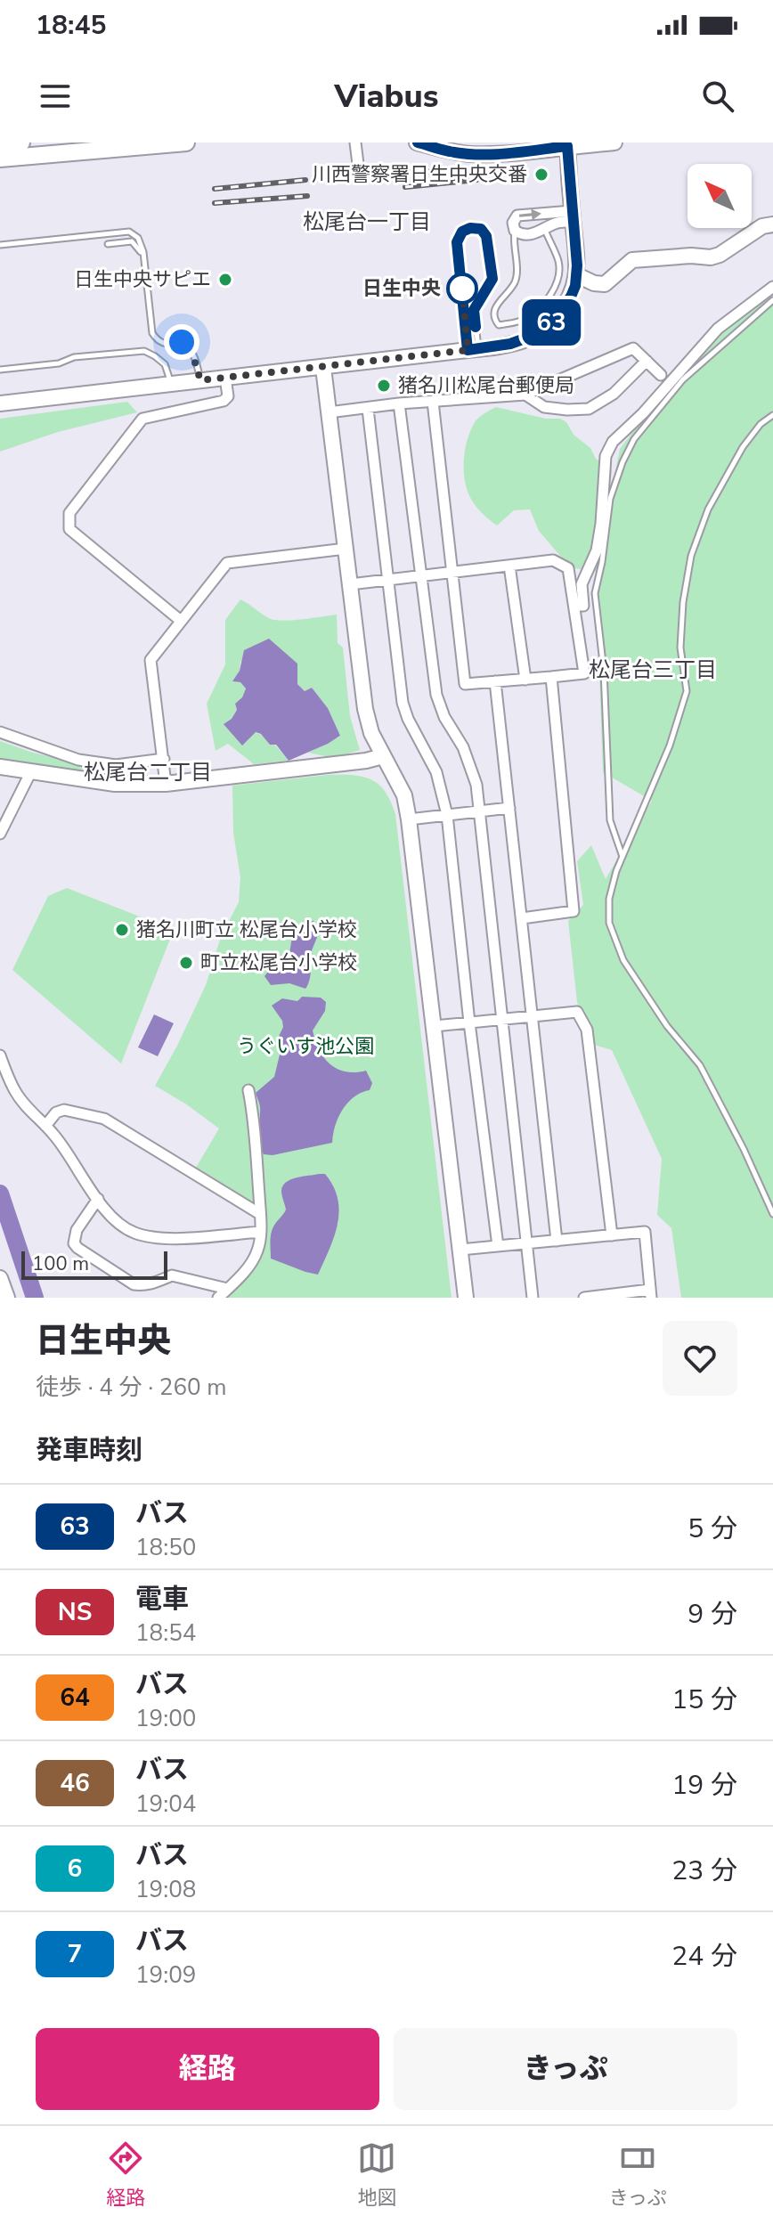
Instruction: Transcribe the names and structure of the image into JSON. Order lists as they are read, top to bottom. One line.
{"districts":["松尾台一丁目","松尾台三丁目","松尾台二丁目"],"parks":["うぐいす池公園"],"places":["川西警察署日生中央交番","日生中央サピエ","日生中央","猪名川松尾台郵便局","猪名川町立 松尾台小学校","町立松尾台小学校"],"lines":["bus line 63"],"scale_bar":"100 m","north":"top left","page":{"status":"18:45","header":"Viabus","on_map":"63","scale":"100 m","heading":[["日生中央","徒歩 · 4 分 · 260 m"],"発車時刻"],"list":[{"mark":"63","name":"バス","note":"18:50","value":"5 分"},{"mark":"NS","name":"電車","note":"18:54","value":"9 分"},{"mark":"64","name":"バス","note":"19:00","value":"15 分"},{"mark":"46","name":"バス","note":"19:04","value":"19 分"},{"mark":"6","name":"バス","note":"19:08","value":"23 分"},{"mark":"7","name":"バス","note":"19:09","value":"24 分"}],"buttons":["経路","きっぷ"],"tabs":["経路","地図","きっぷ"]}}
